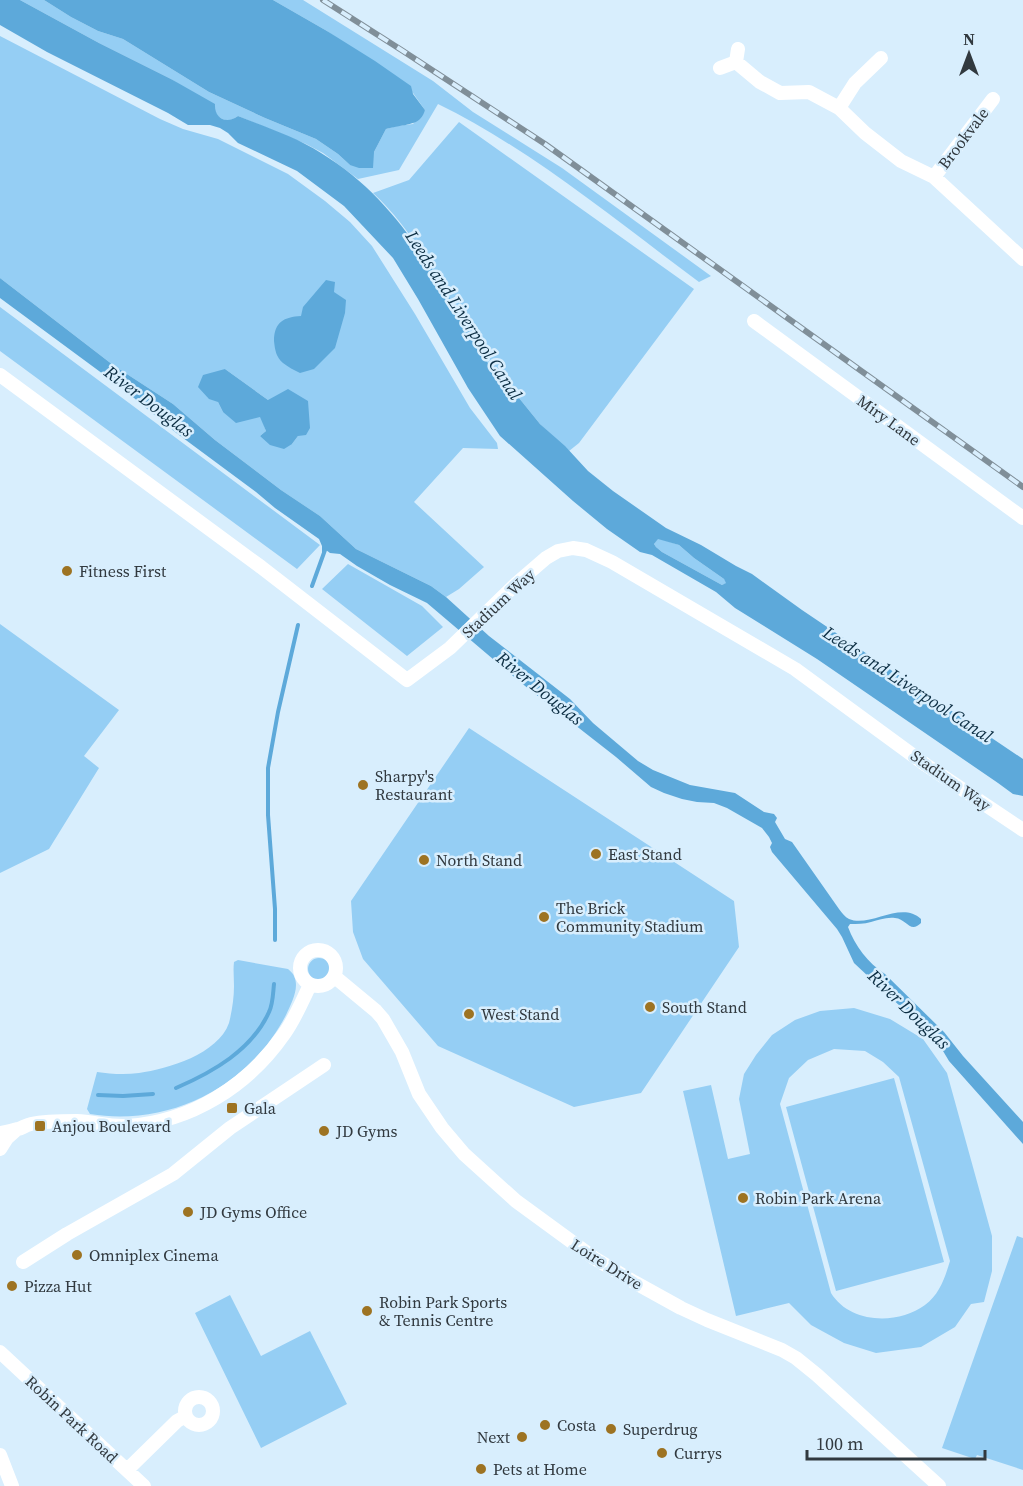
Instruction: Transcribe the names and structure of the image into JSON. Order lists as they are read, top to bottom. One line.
{"streets":{"street":["Brookvale","Miry Lane","Stadium Way","Loire Drive","Robin Park Road"]},"water":["Leeds and Liverpool Canal","River Douglas"],"places":{"other":["Fitness First","Sharpy's Restaurant","East Stand","North Stand","The Brick Community Stadium","South Stand","West Stand","JD Gyms","Robin Park Arena","JD Gyms Office","Omniplex Cinema","Pizza Hut","Robin Park Sports & Tennis Centre","Costa","Superdrug","Next","Currys","Pets at Home"],"transit":["Gala","Anjou Boulevard"]},"scale_bar":"100 m","north":"top"}
